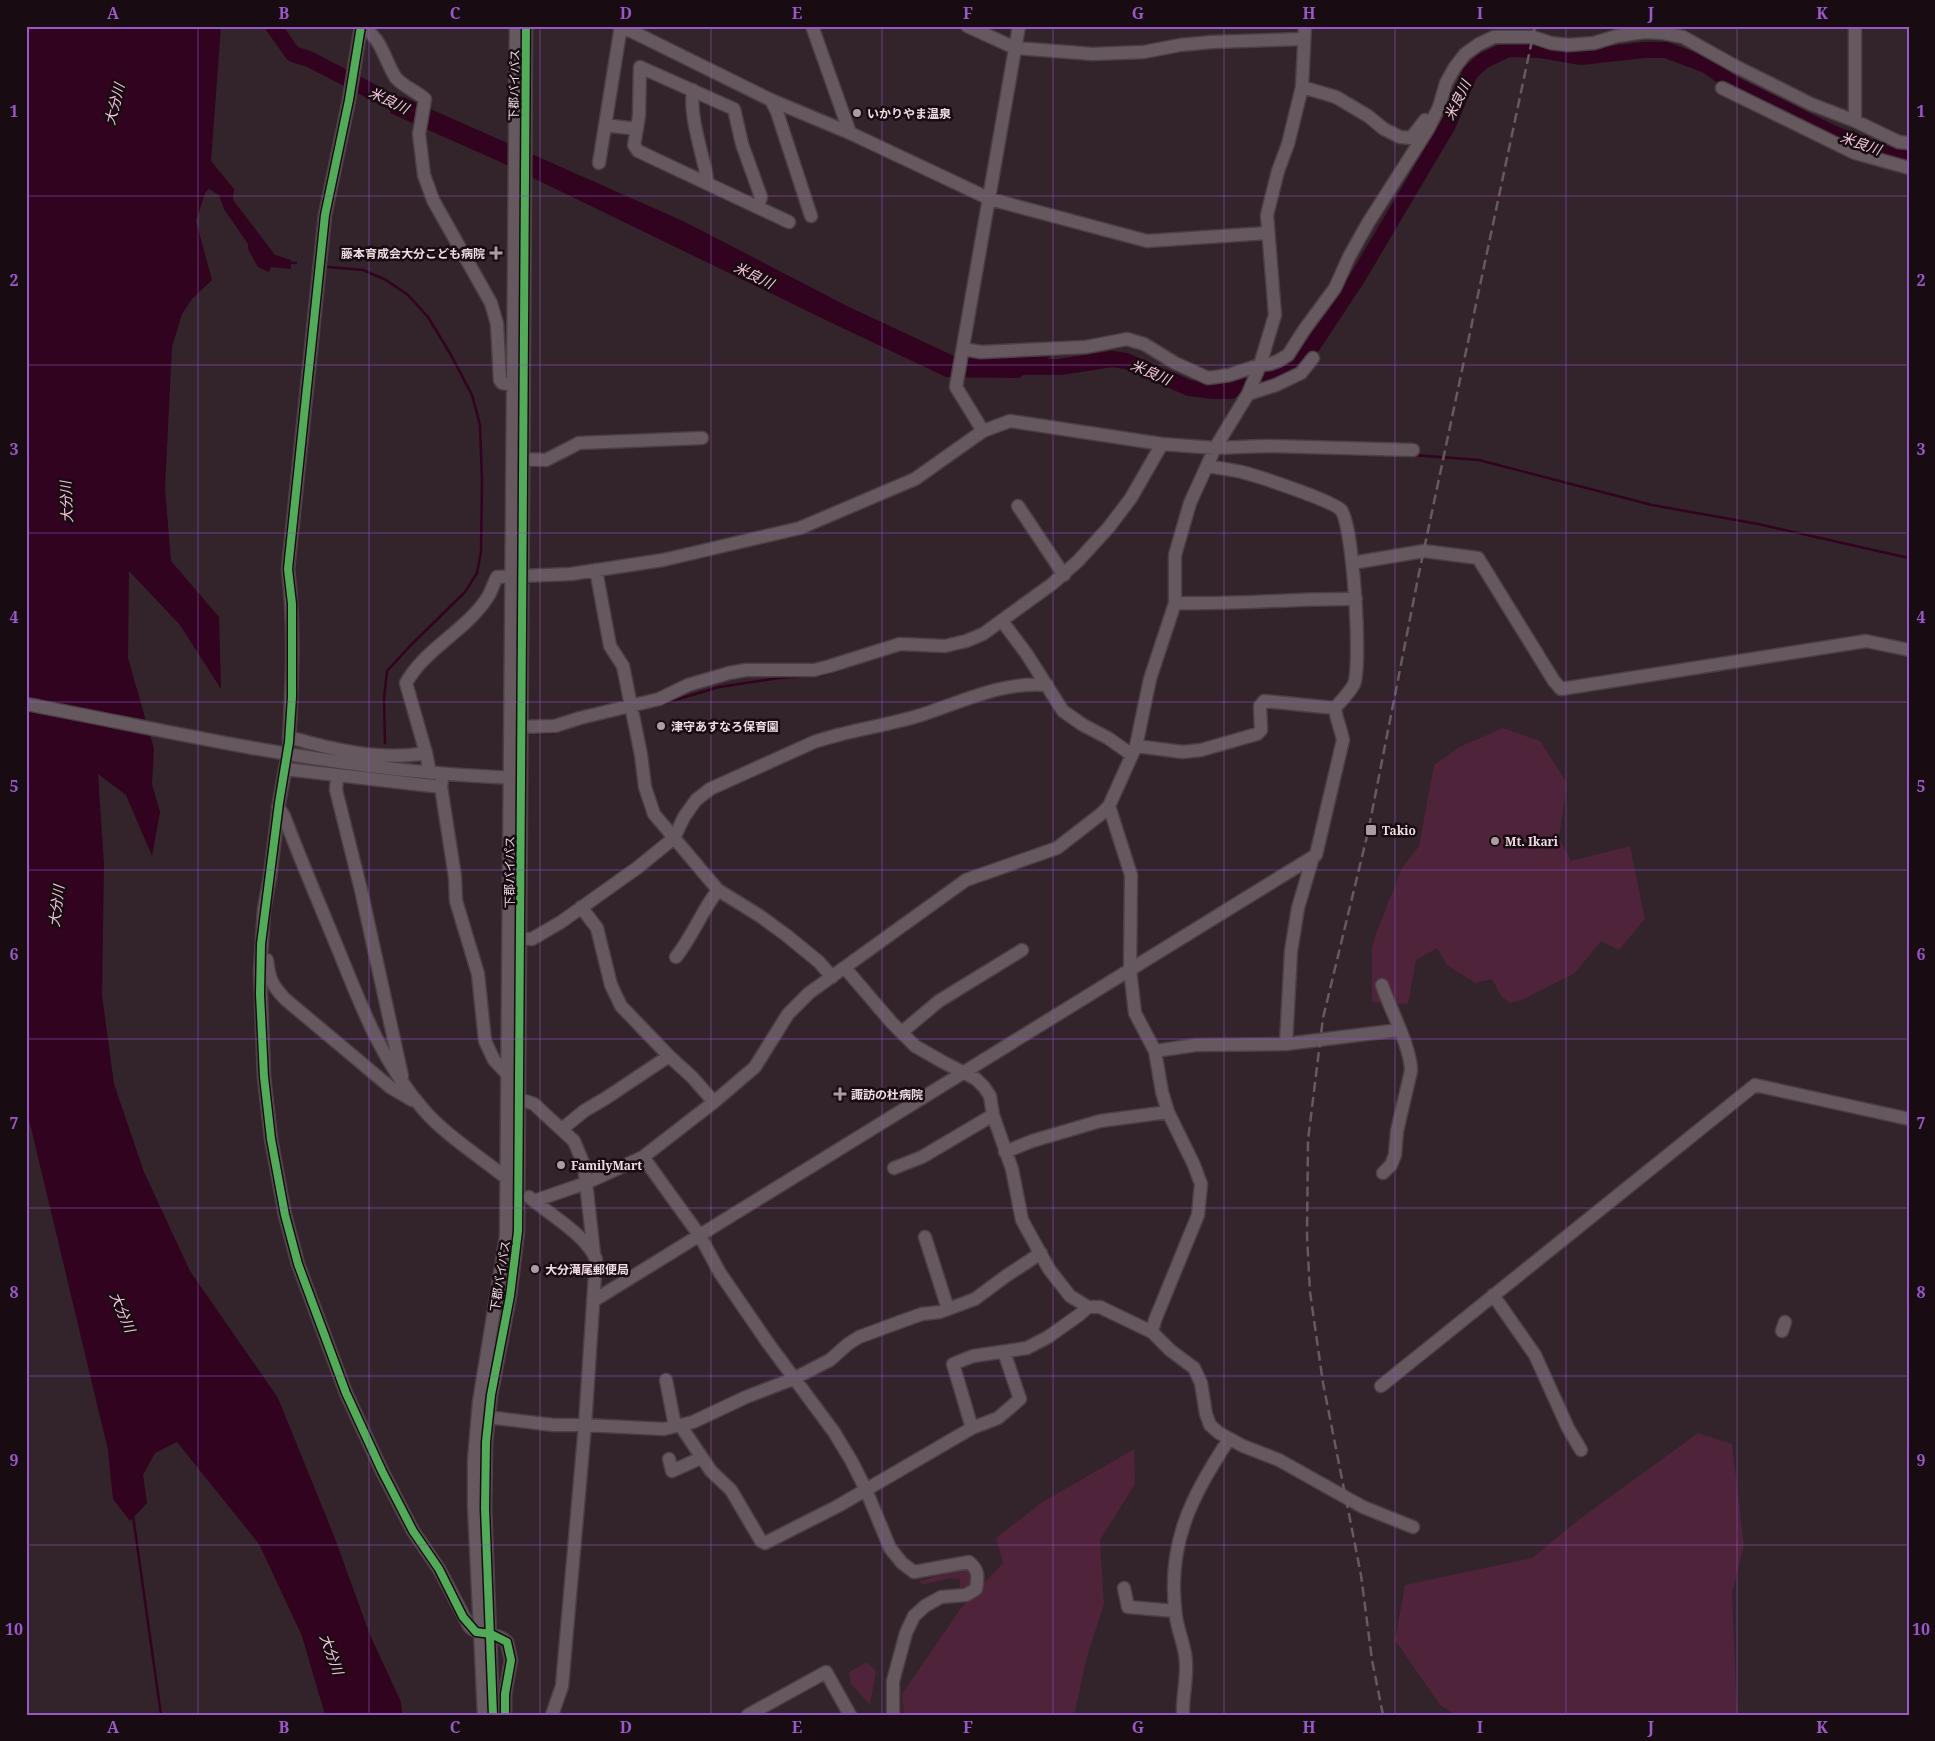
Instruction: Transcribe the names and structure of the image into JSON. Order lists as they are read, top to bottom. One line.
{"streets":{"street":["下郡バイパス"]},"water":["米良川","大分川"],"places":{"other":["いかりやま温泉","津守あすなろ保育園","Mt. Ikari","FamilyMart","大分滝尾郵便局"],"health":["藤本育成会大分こども病院","諏訪の杜病院"],"transit":["Takio"]},"grid":{"columns":["A","B","C","D","E","F","G","H","I","J","K"],"rows":["1","2","3","4","5","6","7","8","9","10"]}}
